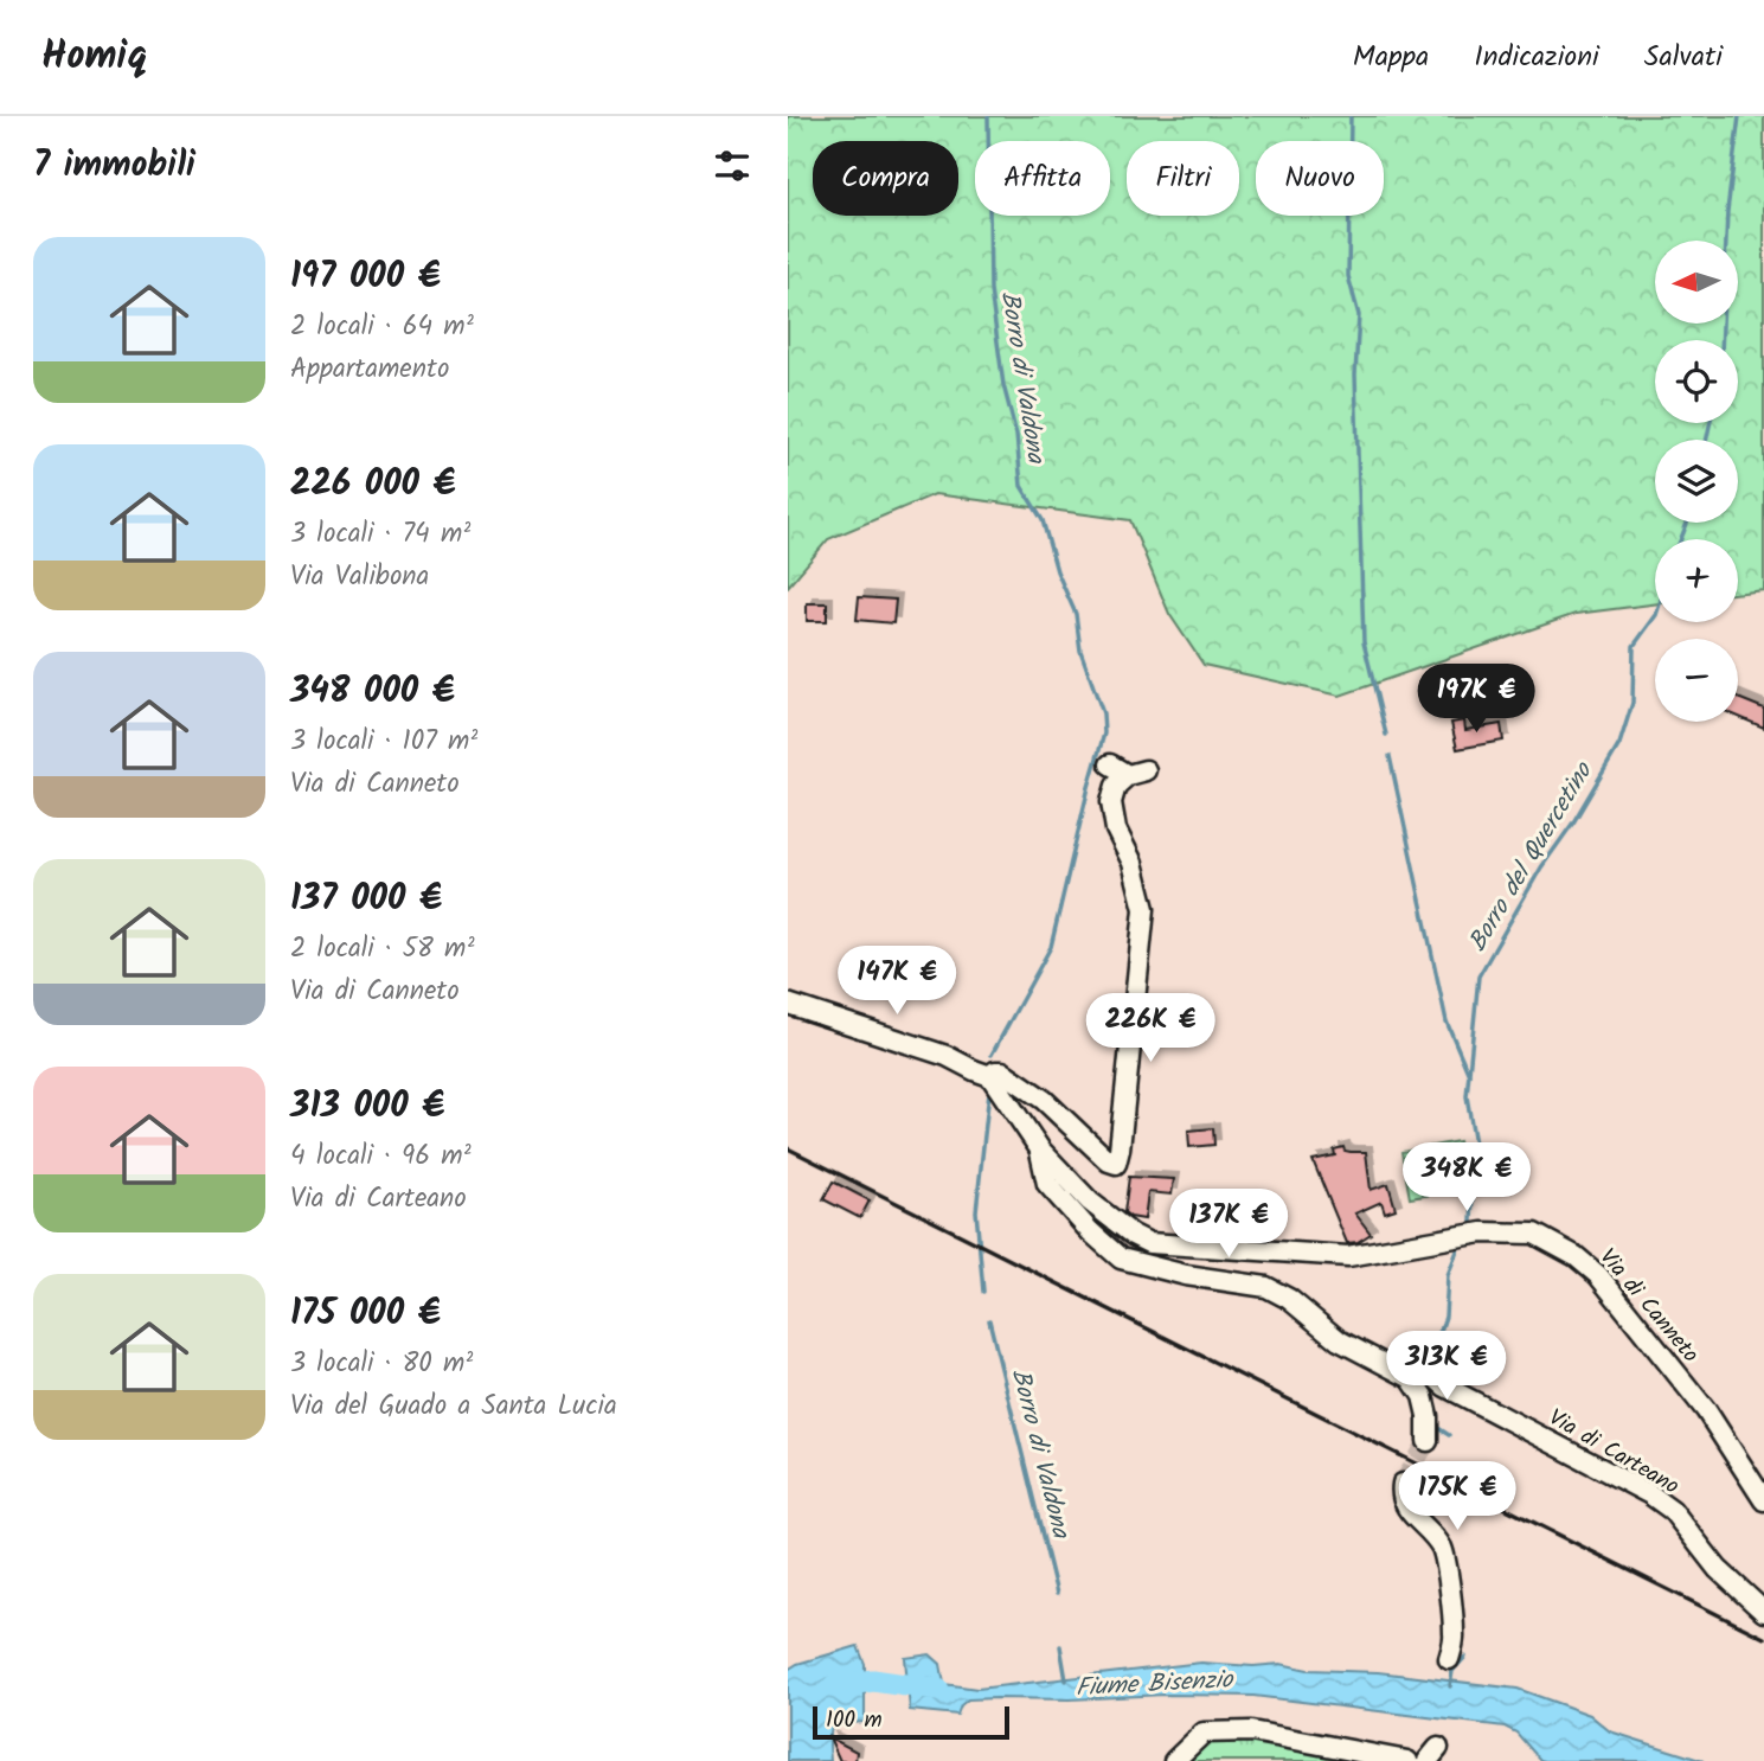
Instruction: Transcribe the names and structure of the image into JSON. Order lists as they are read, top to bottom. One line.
{"streets":{"street":["Via di Canneto","Via di Carteano"]},"crossings":[["Via di Canneto","Via di Carteano"]],"water":["Borro di Valdona","Borro del Quercetino","Fiume Bisenzio"],"scale_bar":"100 m","north":"left","page":{"header":"Homiq","nav":["Mappa","Indicazioni","Salvati"],"heading":"7 immobili","chip":["Compra","Affitta","Filtri","Nuovo"],"list":[{"name":"197 000 €","note":"2 locali · 64 m² · Appartamento"},{"name":"226 000 €","note":"3 locali · 74 m² · Via Valibona"},{"name":"348 000 €","note":"3 locali · 107 m² · Via di Canneto"},{"name":"137 000 €","note":"2 locali · 58 m² · Via di Canneto"},{"name":"313 000 €","note":"4 locali · 96 m² · Via di Carteano"},{"name":"175 000 €","note":"3 locali · 80 m² · Via del Guado a Santa Lucia"}],"map_buttons":["+","−"],"price":["197K €","147K €","226K €","348K €","137K €","313K €","175K €"],"scale":"100 m"}}
